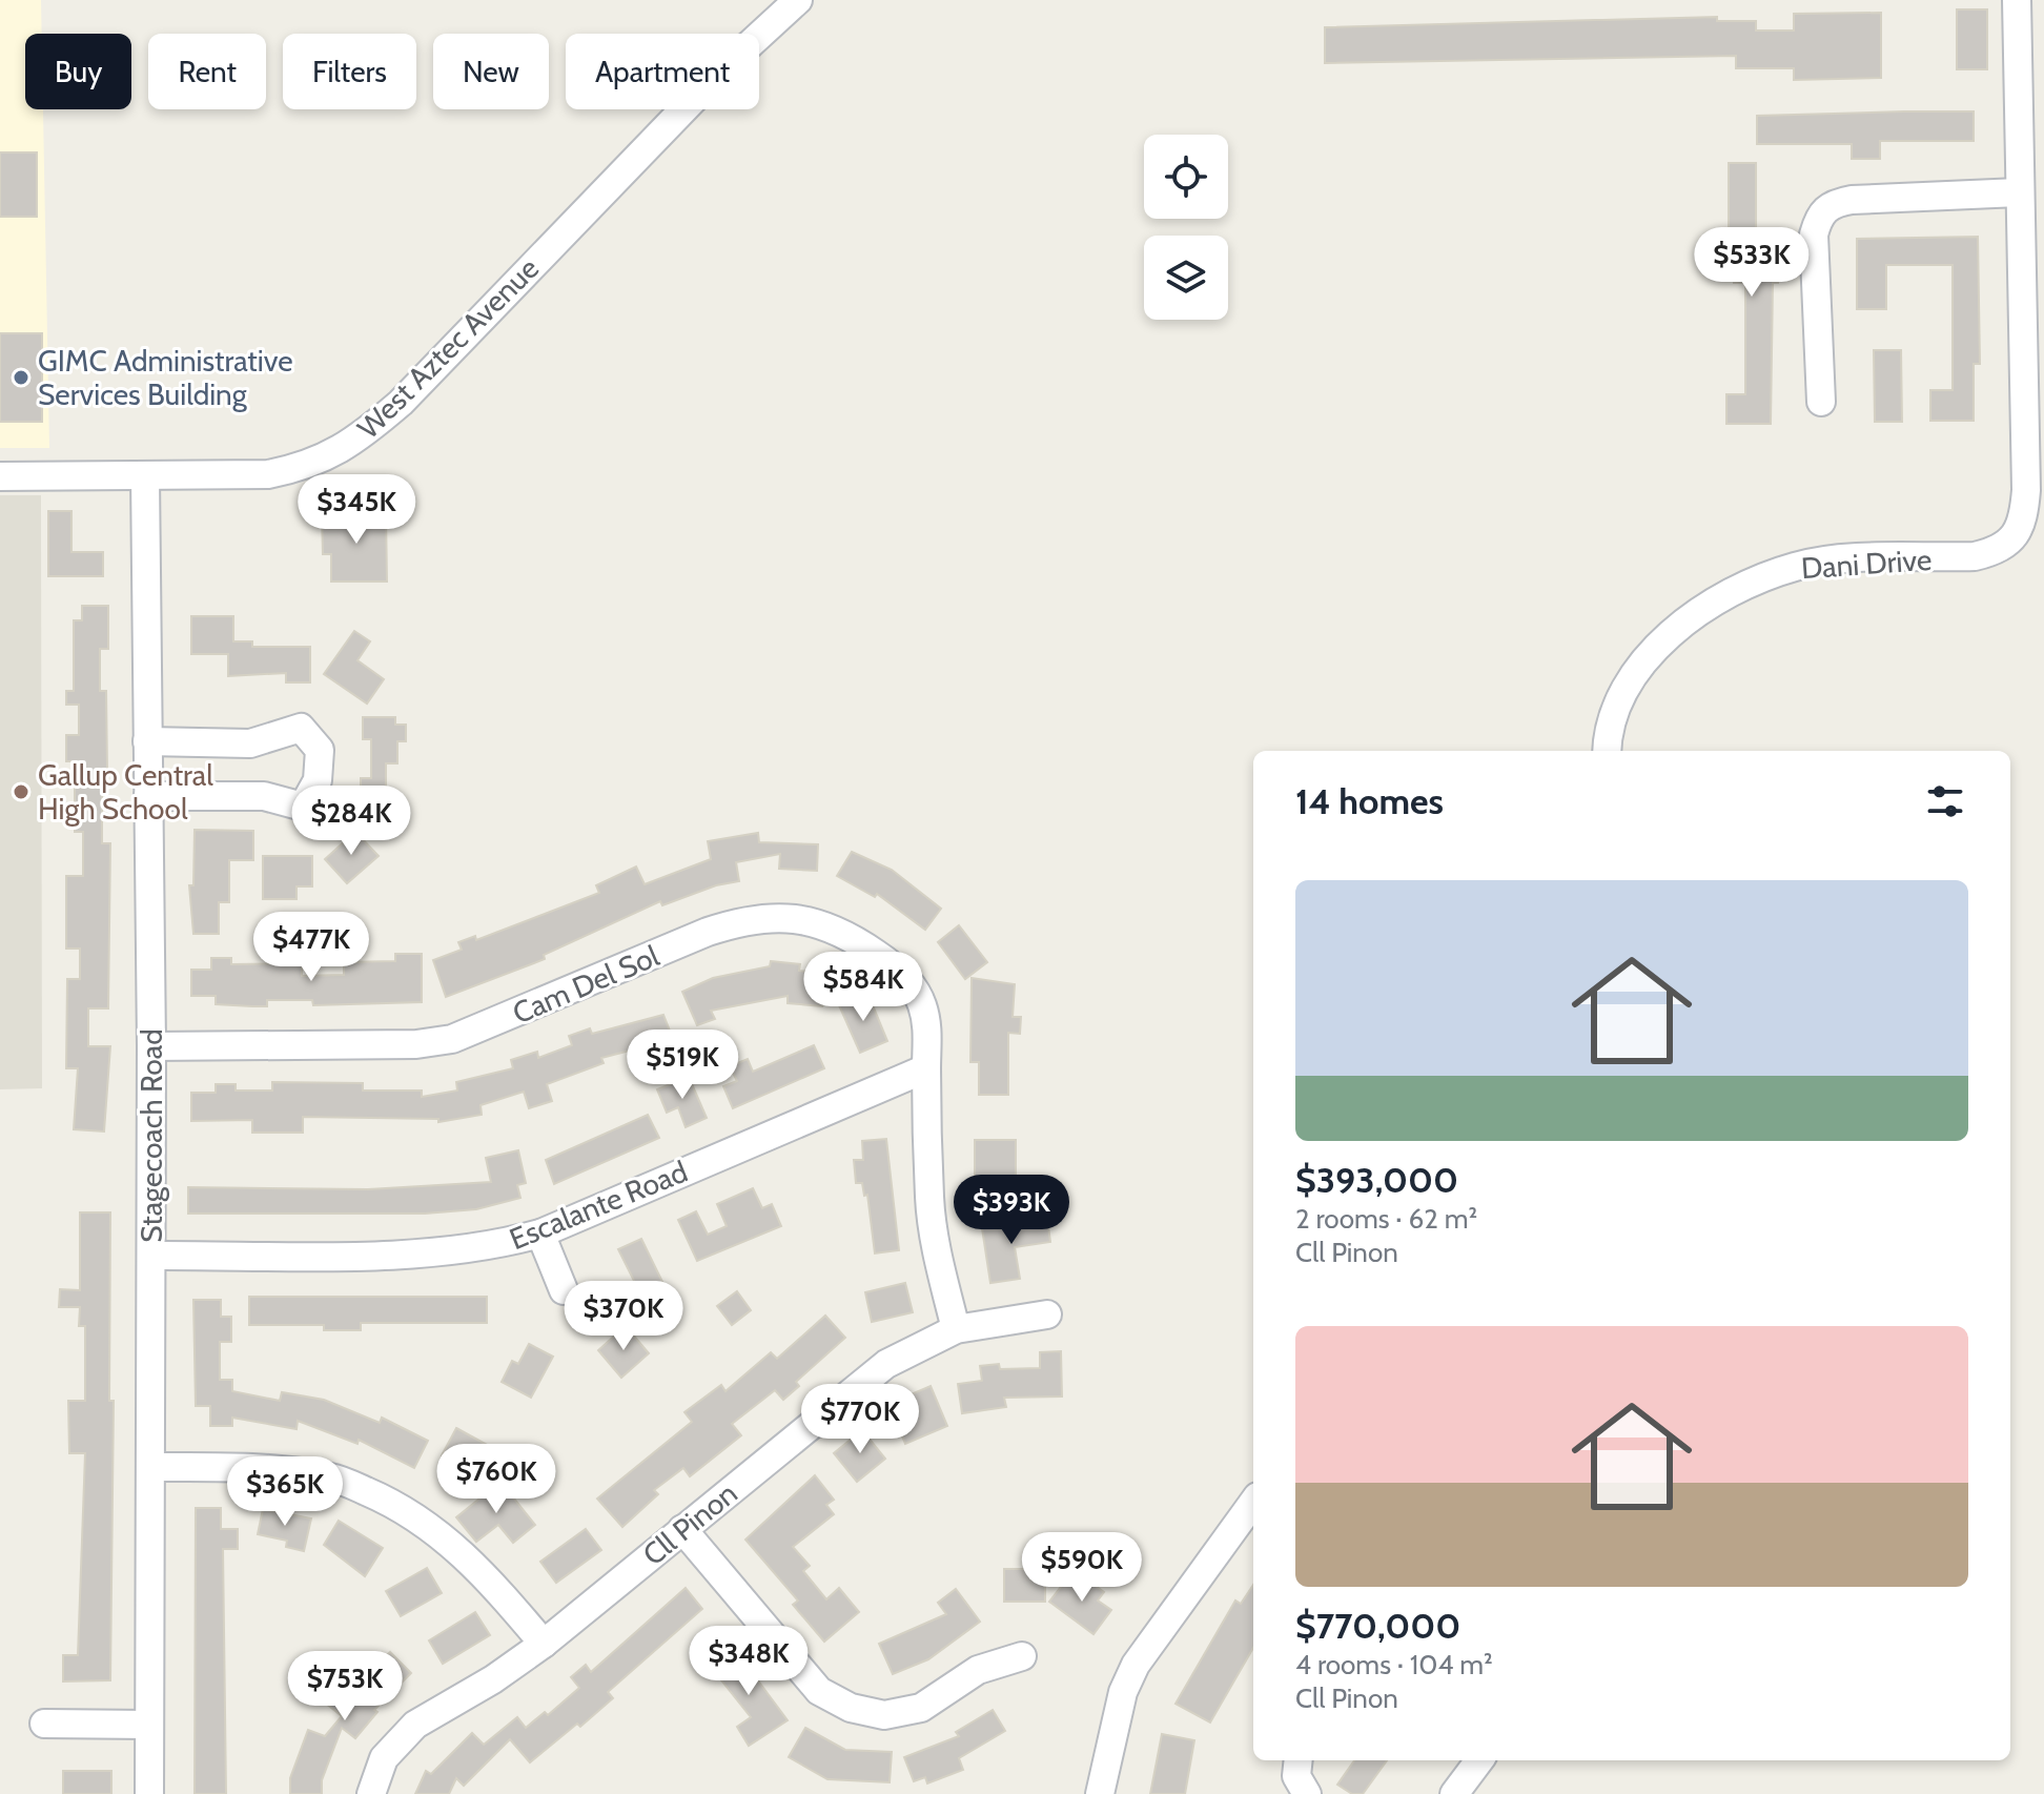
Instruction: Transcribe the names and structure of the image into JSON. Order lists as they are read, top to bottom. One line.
{"streets":{"street":["West Aztec Avenue","Dani Drive","Cam Del Sol","Stagecoach Road","Escalante Road","Cll Pinon"]},"crossings":[["West Aztec Avenue","Stagecoach Road"],["Cam Del Sol","Stagecoach Road"],["Cam Del Sol","Escalante Road"],["Cam Del Sol","Cll Pinon"],["Stagecoach Road","Escalante Road"]],"places":["GIMC Administrative Services Building","Gallup Central High School"],"page":{"chip":["Buy","Rent","Filters","New","Apartment"],"price":["$533K","$345K","$284K","$477K","$584K","$519K","$393K","$370K","$770K","$760K","$365K","$590K","$348K","$753K"],"heading":"14 homes","list":[{"name":"$393,000","note":"2 rooms · 62 m² · Cll Pinon"},{"name":"$770,000","note":"4 rooms · 104 m² · Cll Pinon"}]}}
